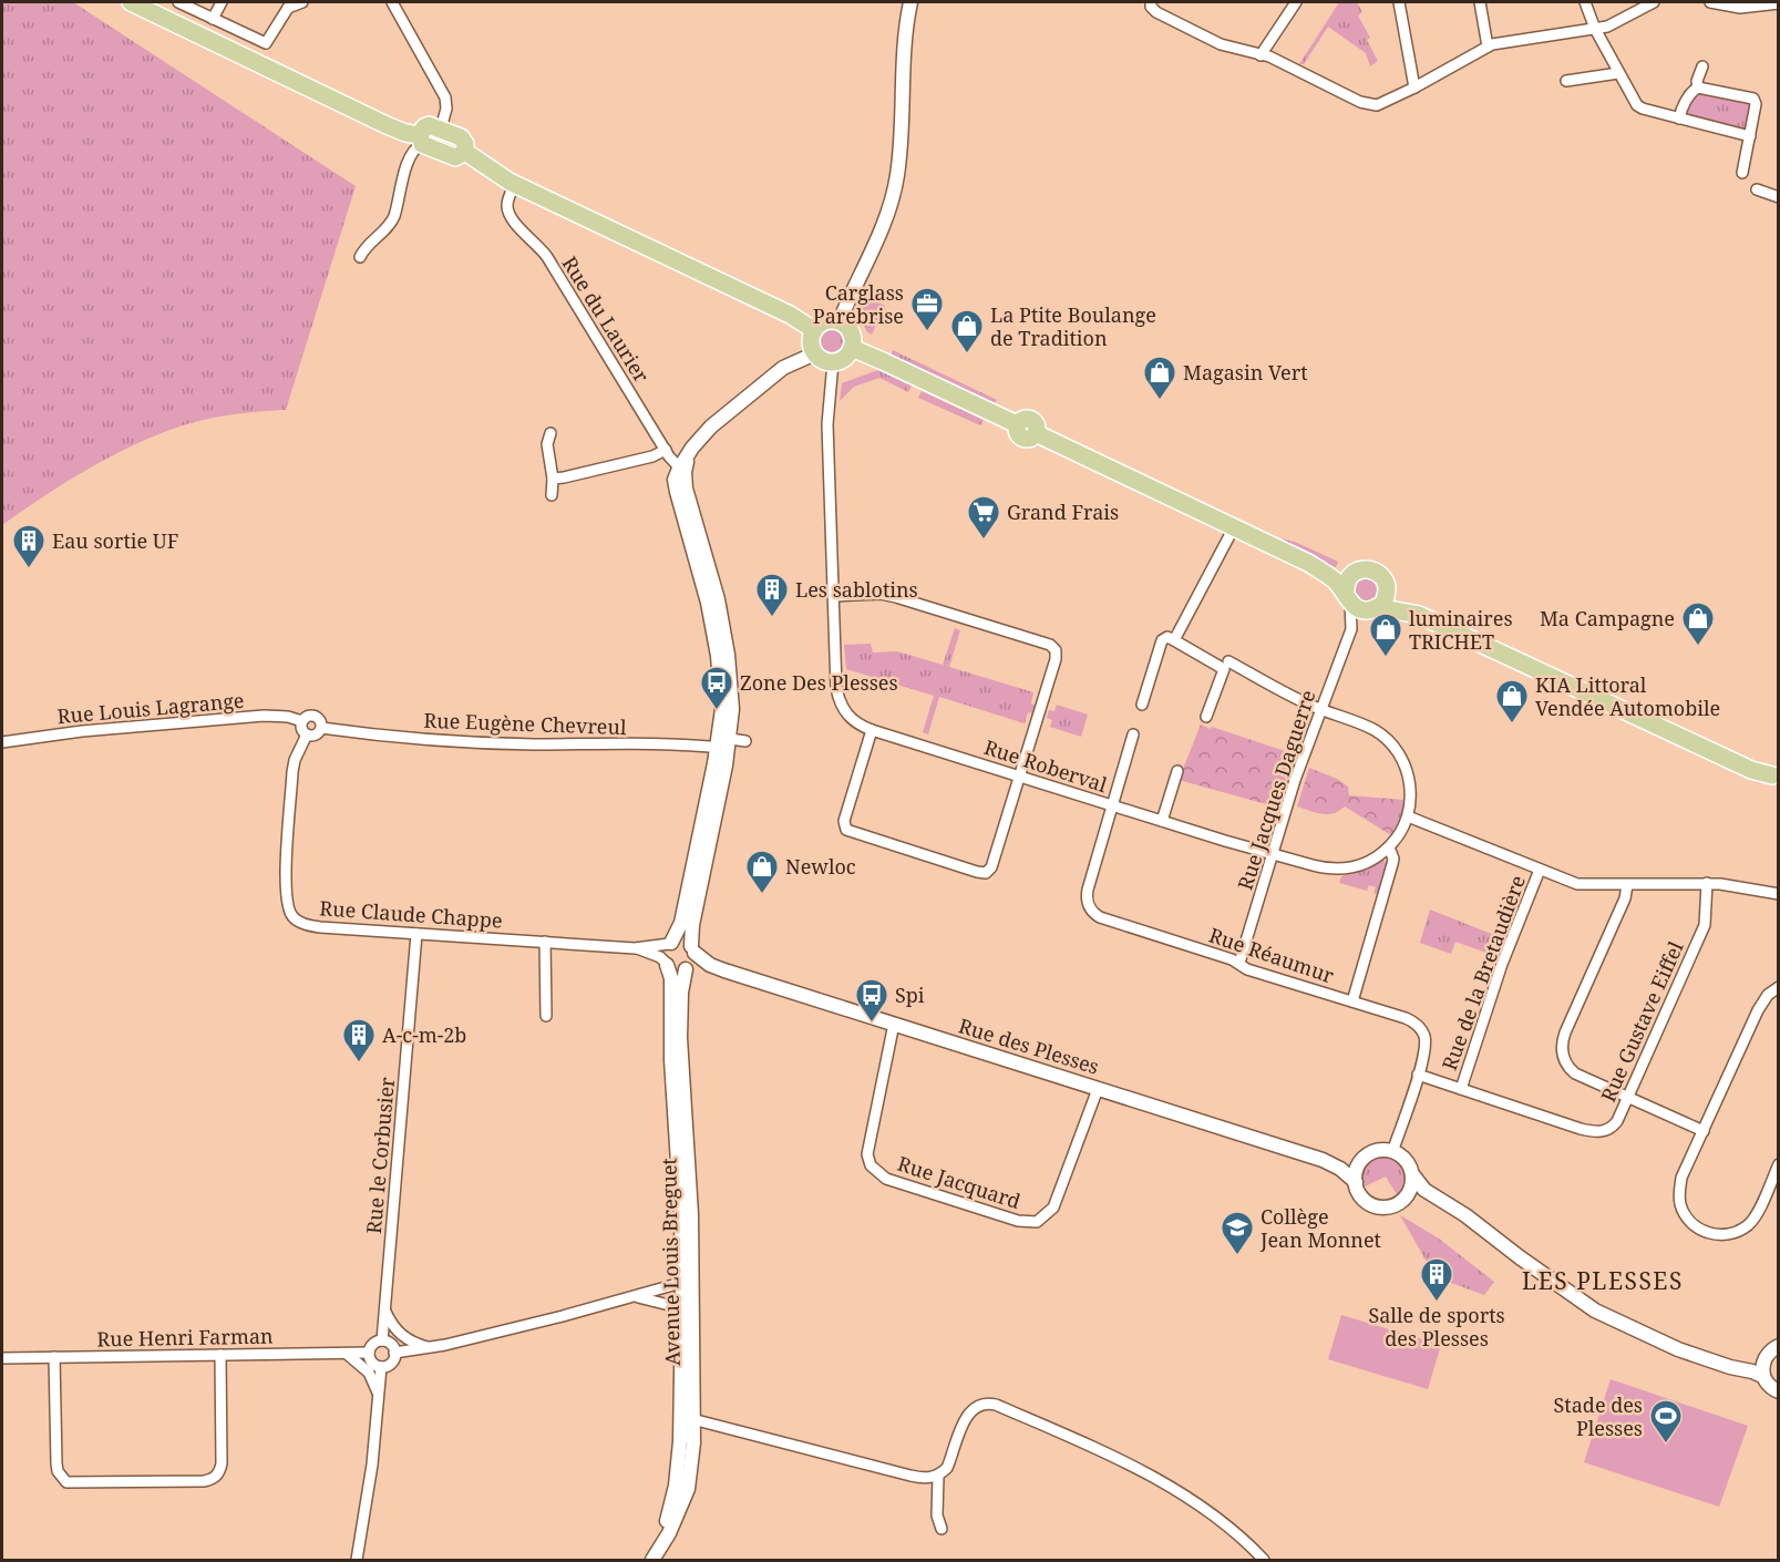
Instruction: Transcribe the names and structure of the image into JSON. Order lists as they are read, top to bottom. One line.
{"streets":{"street":["Rue du Laurier","Rue Louis Lagrange","Rue Eugène Chevreul","Rue Roberval","Rue Jacques Daguerre","Rue Claude Chappe","Rue Réaumur","Rue de la Bretaudière","Rue Gustave Eiffel","Rue des Plesses","Rue le Corbusier","Rue Jacquard","Avenue Louis Breguet","Rue Henri Farman"]},"crossings":[["Rue Louis Lagrange","Rue Eugène Chevreul"],["Rue Louis Lagrange","Rue Claude Chappe"],["Rue Eugène Chevreul","Rue Claude Chappe"],["Rue Roberval","Rue Jacques Daguerre"],["Rue Roberval","Rue Réaumur"],["Rue Jacques Daguerre","Rue Réaumur"],["Rue Claude Chappe","Rue des Plesses"],["Rue Claude Chappe","Rue le Corbusier"],["Rue Claude Chappe","Avenue Louis Breguet"],["Rue Réaumur","Rue Gustave Eiffel"],["Rue Réaumur","Rue des Plesses"],["Rue de la Bretaudière","Rue Gustave Eiffel"],["Rue des Plesses","Rue Jacquard"],["Rue des Plesses","Avenue Louis Breguet"],["Rue le Corbusier","Rue Henri Farman"]],"districts":["LES PLESSES"],"places":{"office":["Carglass Parebrise"],"shop":["La Ptite Boulange de Tradition","Magasin Vert","Ma Campagne","luminaires TRICHET","KIA Littoral Vendée Automobile","Newloc"],"supermarket":["Grand Frais"],"building":["Eau sortie UF","Les sablotins","A-c-m-2b","Salle de sports des Plesses"],"bus stop":["Zone Des Plesses","Spi"],"school or university":["Collège Jean Monnet"],"sports":["Stade des Plesses"]}}
